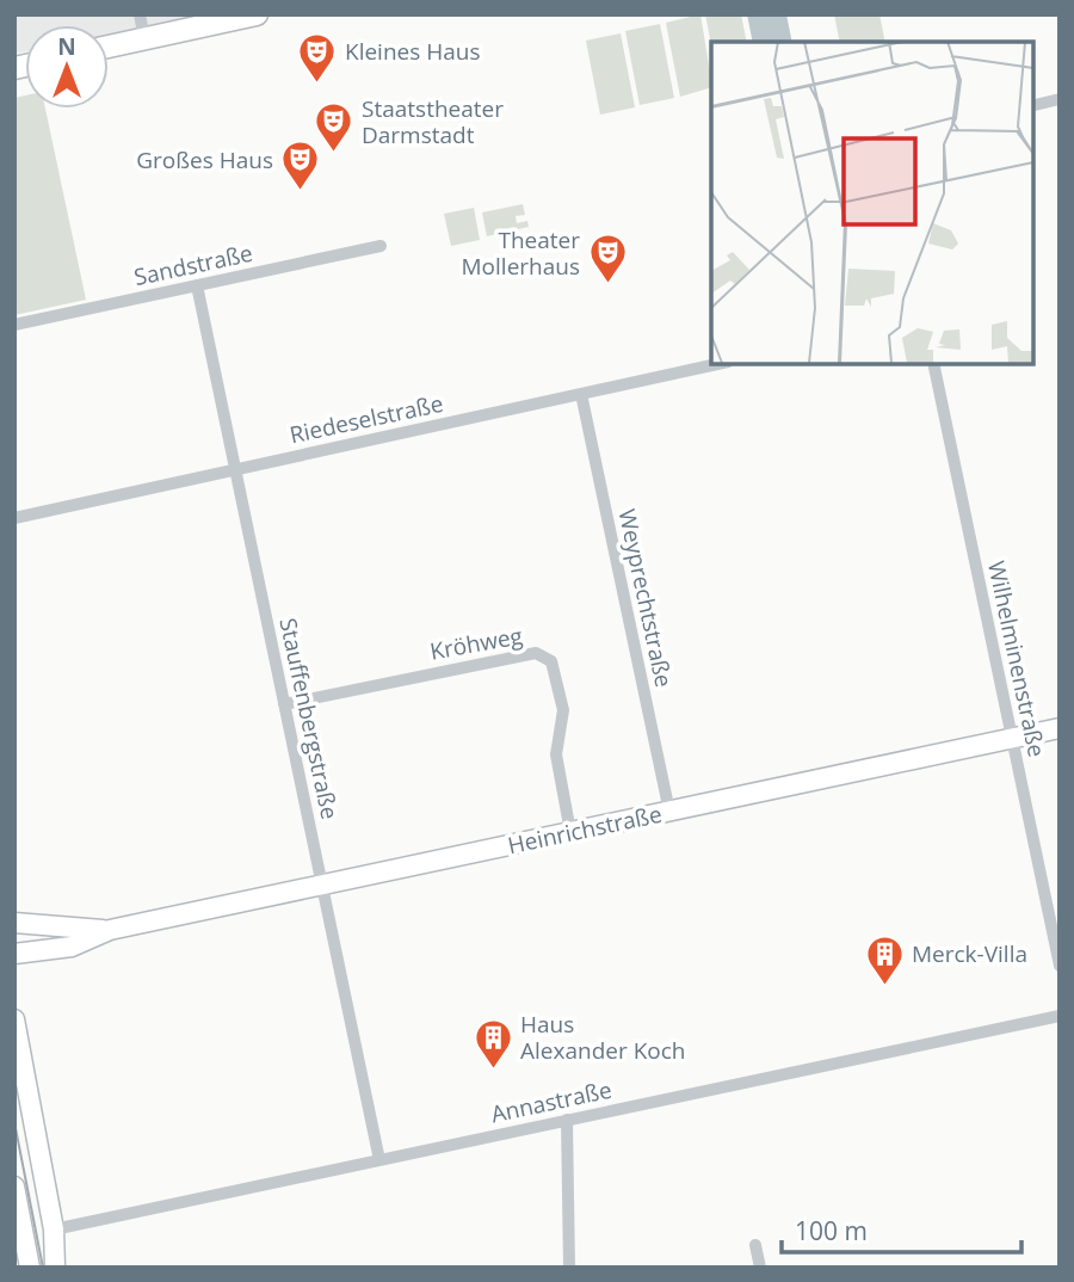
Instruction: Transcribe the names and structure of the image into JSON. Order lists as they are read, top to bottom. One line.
{"streets":{"main road":["Heinrichstraße"],"street":["Sandstraße","Riedeselstraße","Weyprechtstraße","Kröhweg","Wilhelminenstraße","Stauffenbergstraße","Annastraße"]},"crossings":[["Sandstraße","Stauffenbergstraße"],["Riedeselstraße","Weyprechtstraße"],["Riedeselstraße","Stauffenbergstraße"],["Weyprechtstraße","Heinrichstraße"],["Kröhweg","Stauffenbergstraße"],["Kröhweg","Heinrichstraße"],["Wilhelminenstraße","Heinrichstraße"],["Stauffenbergstraße","Heinrichstraße"],["Stauffenbergstraße","Annastraße"]],"places":{"theatre":["Kleines Haus","Staatstheater Darmstadt","Großes Haus","Theater Mollerhaus"],"building":["Merck-Villa","Haus Alexander Koch"]},"scale_bar":"100 m","north":"top"}
